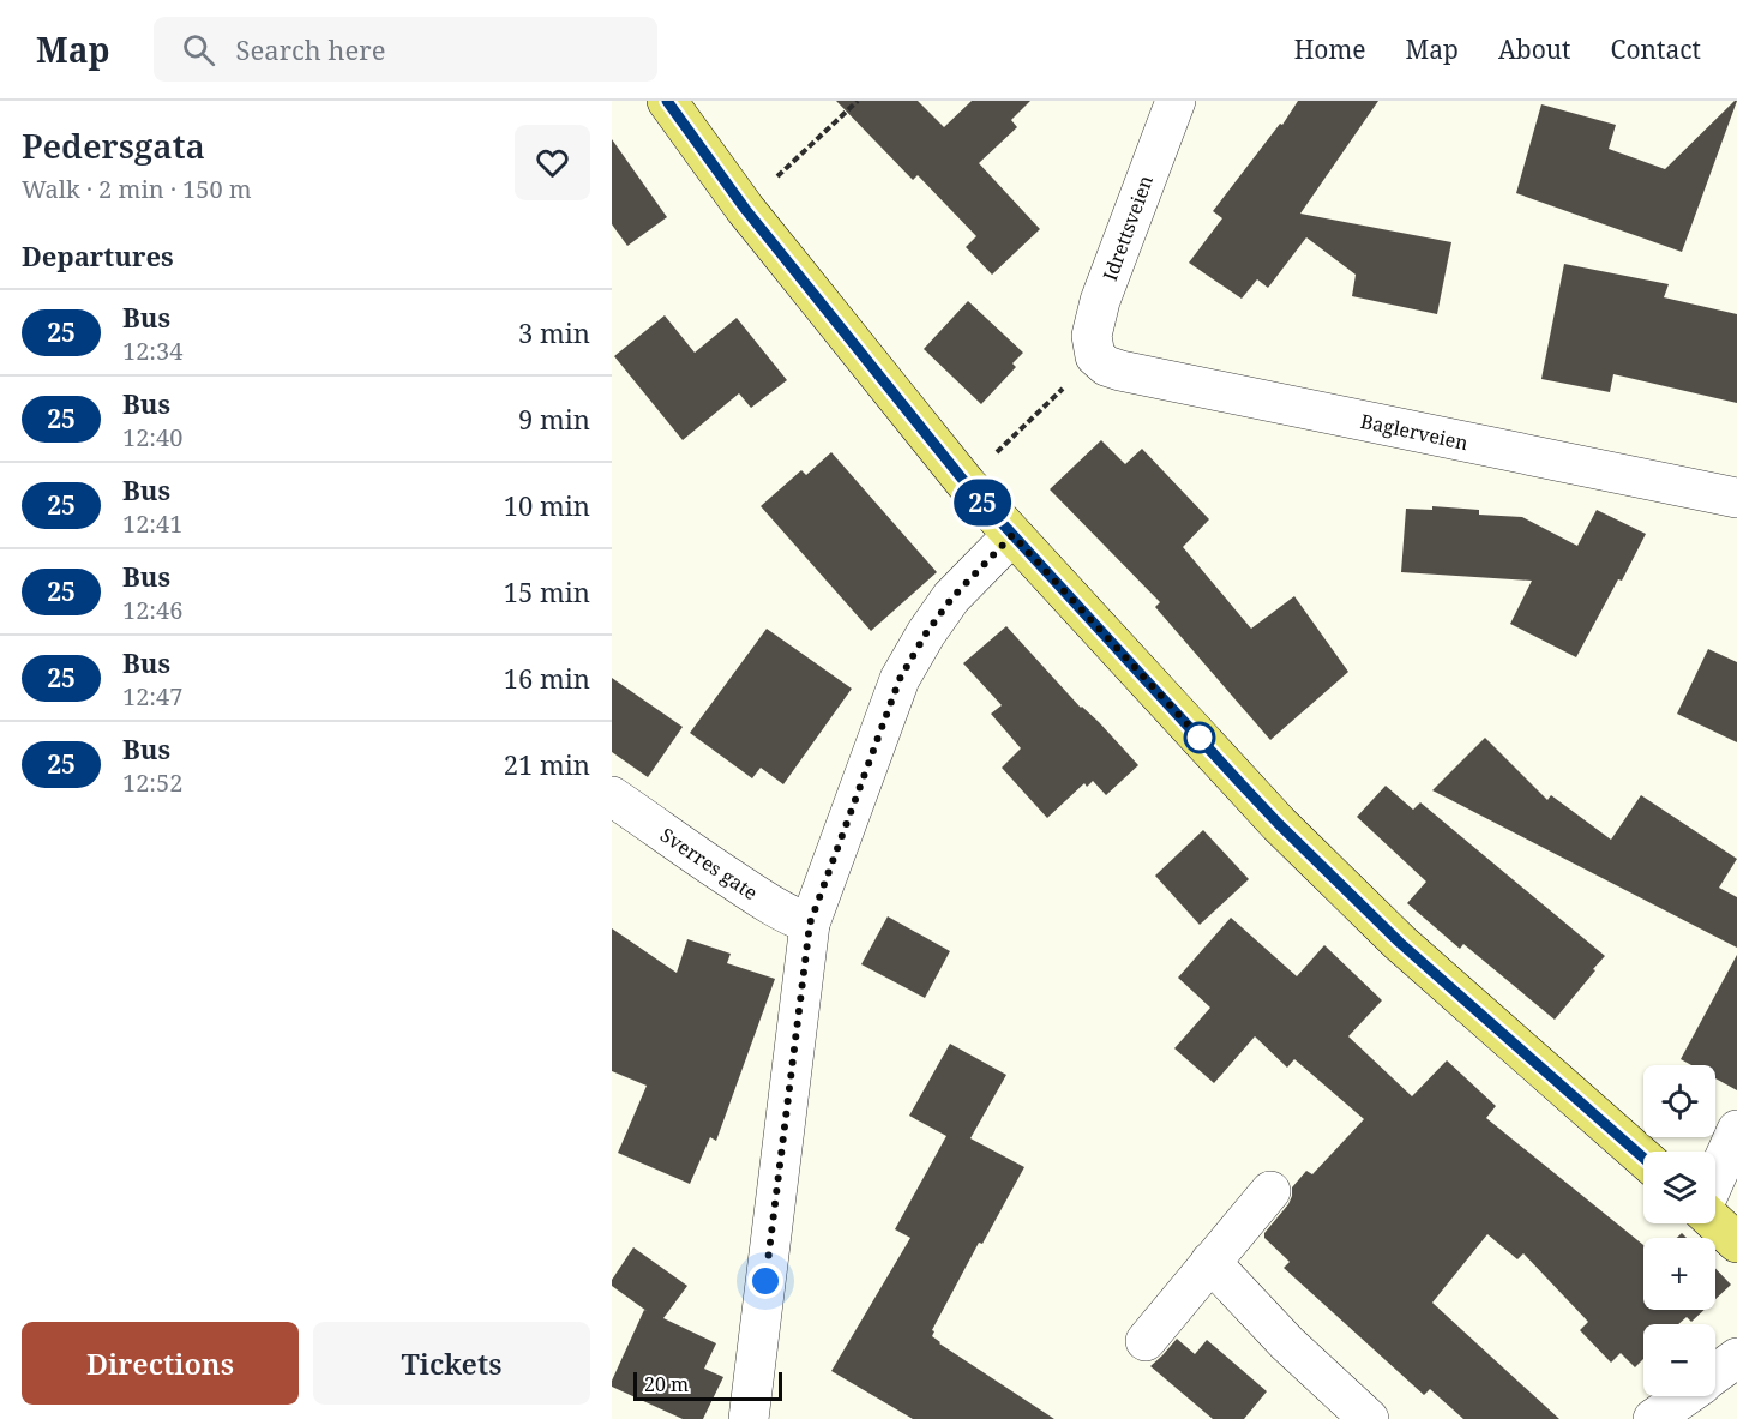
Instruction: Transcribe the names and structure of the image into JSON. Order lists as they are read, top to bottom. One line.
{"streets":{"street":["Idrettsveien","Baglerveien","Sverres gate"]},"crossings":[["Idrettsveien","Baglerveien"]],"lines":["bus line 25"],"scale_bar":"20 m","page":{"header":"Map","search":"Search here","nav":["Home","Map","About","Contact"],"heading":[["Pedersgata","Walk · 2 min · 150 m"],"Departures"],"on_map":"25","list":[{"mark":"25","name":"Bus","note":"12:34","value":"3 min"},{"mark":"25","name":"Bus","note":"12:40","value":"9 min"},{"mark":"25","name":"Bus","note":"12:41","value":"10 min"},{"mark":"25","name":"Bus","note":"12:46","value":"15 min"},{"mark":"25","name":"Bus","note":"12:47","value":"16 min"},{"mark":"25","name":"Bus","note":"12:52","value":"21 min"}],"map_buttons":["+","−"],"buttons":["Directions","Tickets"],"scale":"20 m"}}
